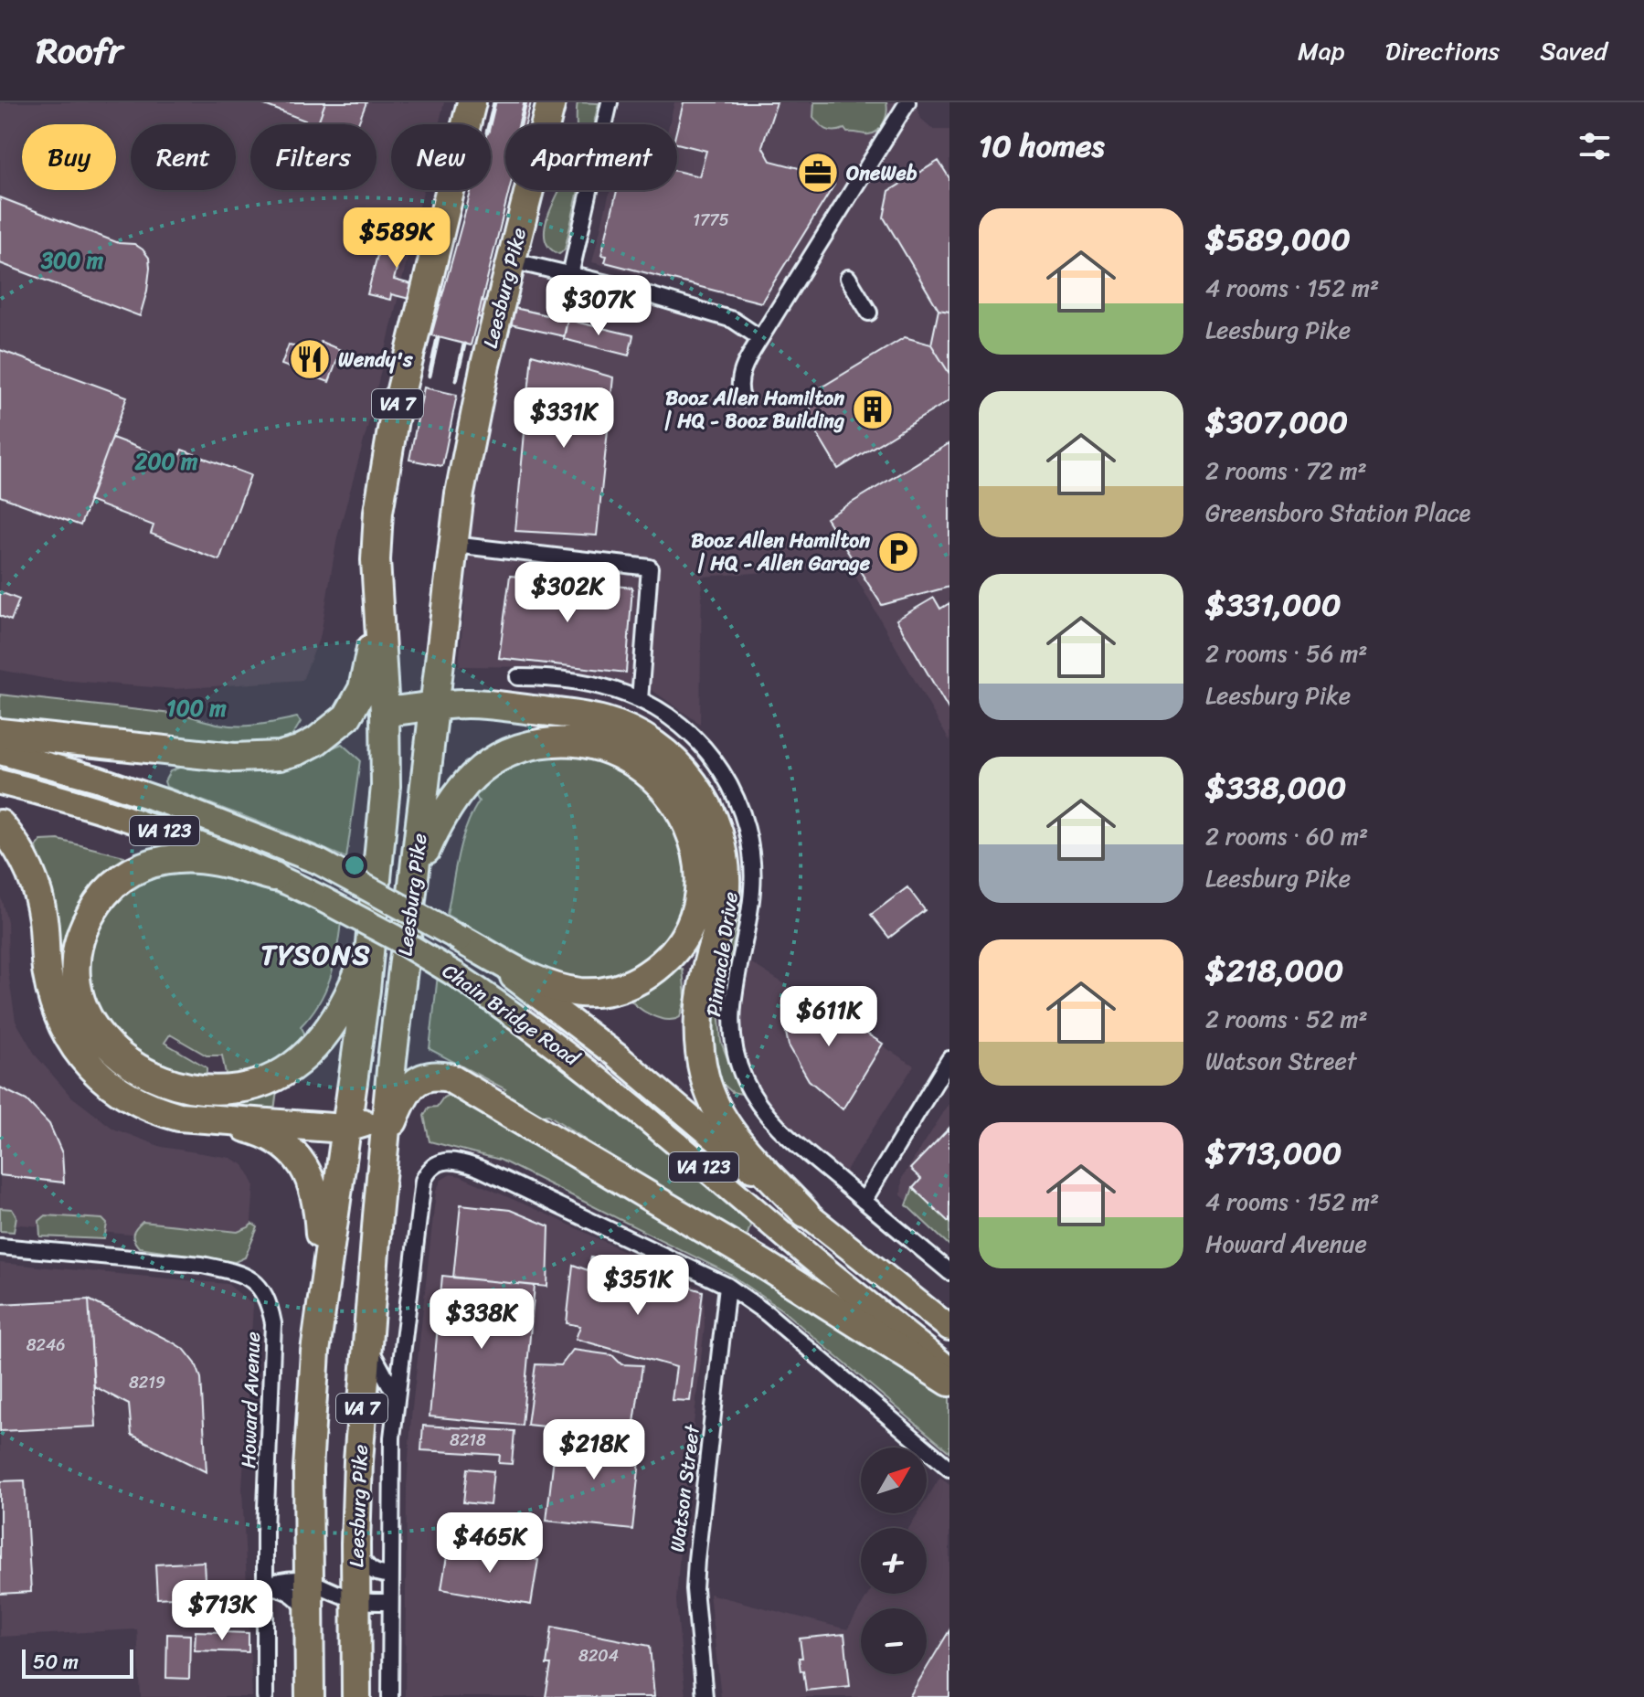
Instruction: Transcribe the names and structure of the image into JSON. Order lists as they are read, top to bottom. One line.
{"streets":{"highway":["Leesburg Pike","VA 7"],"main road":["VA 123","Chain Bridge Road"],"street":["Pinnacle Drive","Howard Avenue","Watson Street"]},"districts":["TYSONS"],"places":{"office":["OneWeb"],"restaurant":["Wendy's"],"building":["Booz Allen Hamilton | HQ - Booz Building"],"parking":["Booz Allen Hamilton | HQ - Allen Garage"]},"house_numbers":["1775","8246","8219","8218","8204"],"scale_bar":"50 m","north":"top right","page":{"header":"Roofr","nav":["Map","Directions","Saved"],"heading":"10 homes","chip":["Buy","Rent","Filters","New","Apartment"],"list":[{"name":"$589,000","note":"4 rooms · 152 m² · Leesburg Pike"},{"name":"$307,000","note":"2 rooms · 72 m² · Greensboro Station Place"},{"name":"$331,000","note":"2 rooms · 56 m² · Leesburg Pike"},{"name":"$338,000","note":"2 rooms · 60 m² · Leesburg Pike"},{"name":"$218,000","note":"2 rooms · 52 m² · Watson Street"},{"name":"$713,000","note":"4 rooms · 152 m² · Howard Avenue"}],"price":["$589K","$307K","$331K","$302K","$611K","$351K","$338K","$218K","$465K","$713K"],"map_buttons":["+","−"],"scale":"50 m"},"rings":["300 m","200 m","100 m"]}
